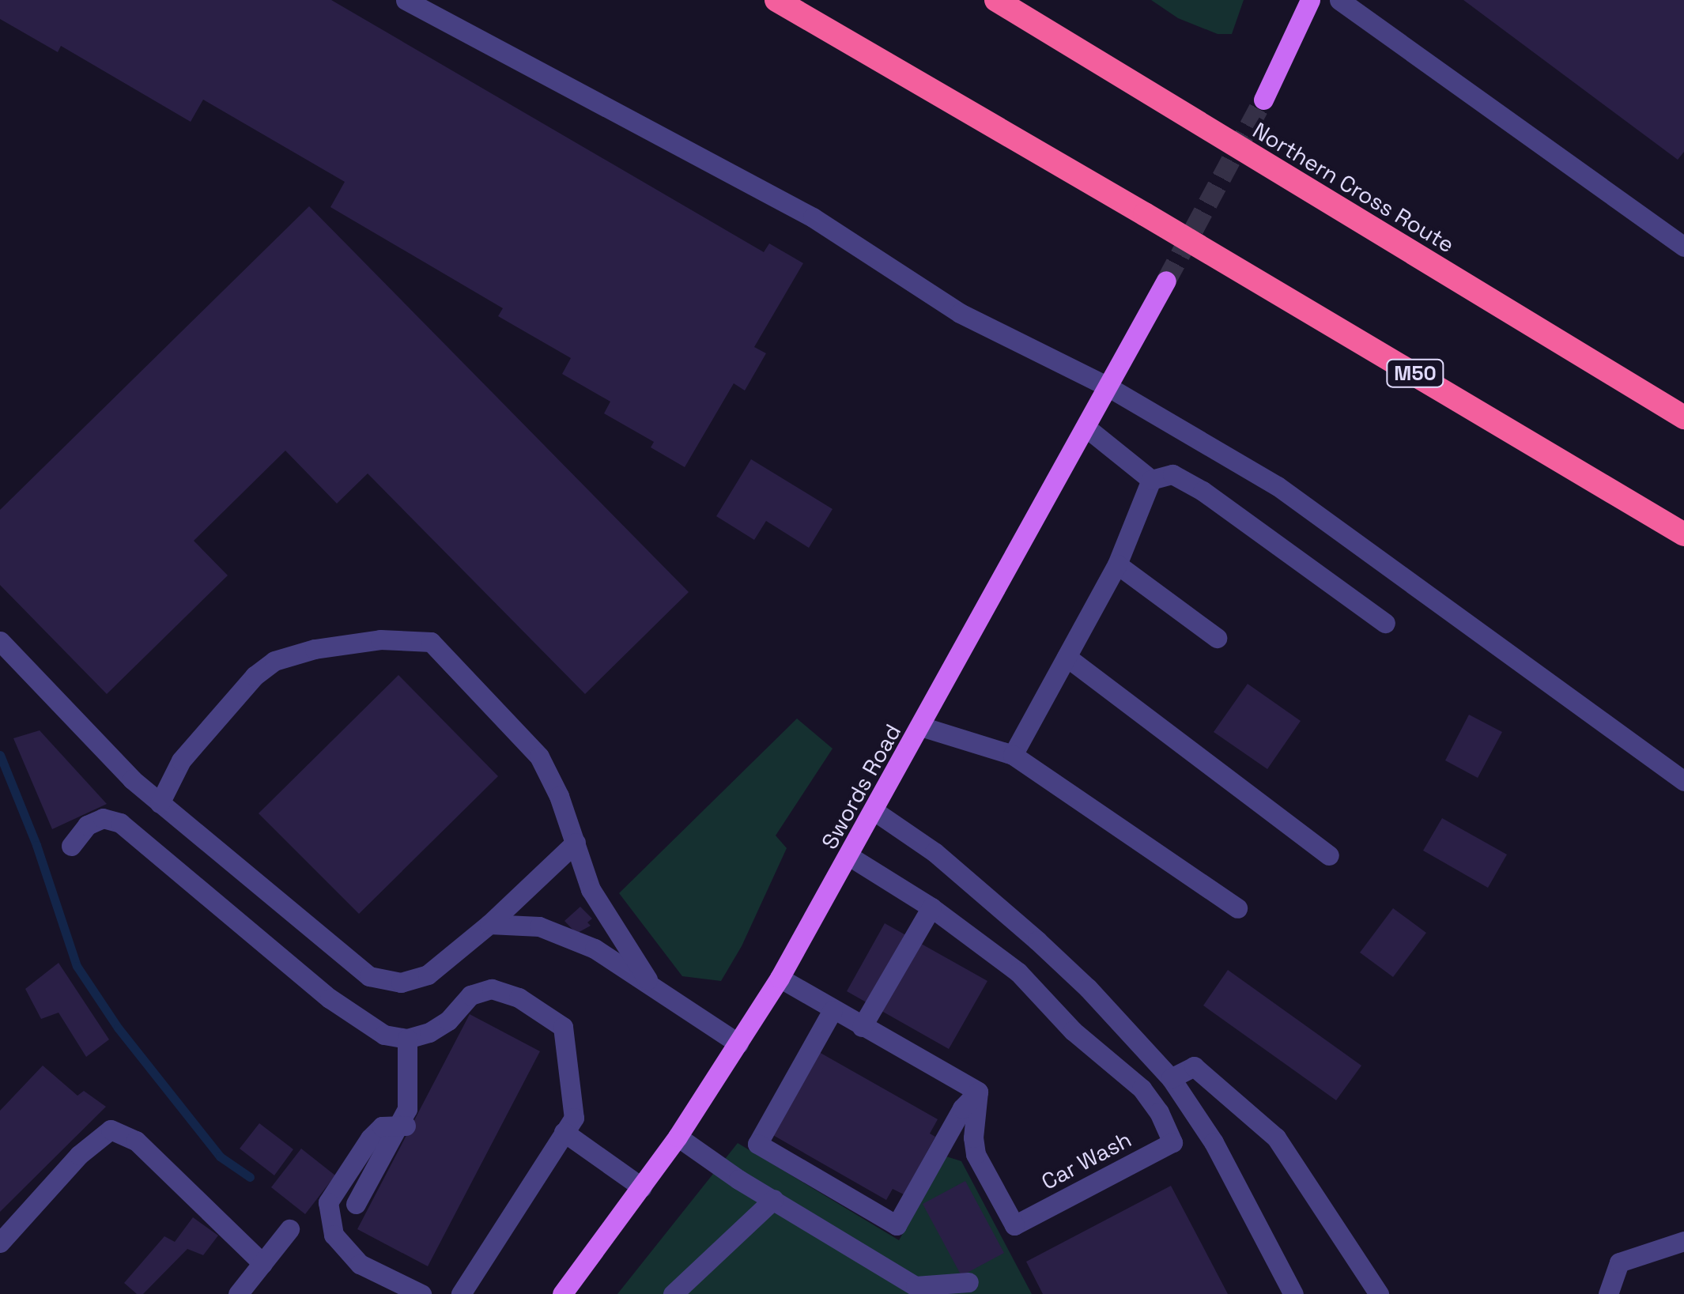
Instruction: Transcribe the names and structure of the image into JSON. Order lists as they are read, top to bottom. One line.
{"streets":{"highway":["Northern Cross Route","M50"],"main road":["Swords Road"],"lane":["Car Wash"]}}
